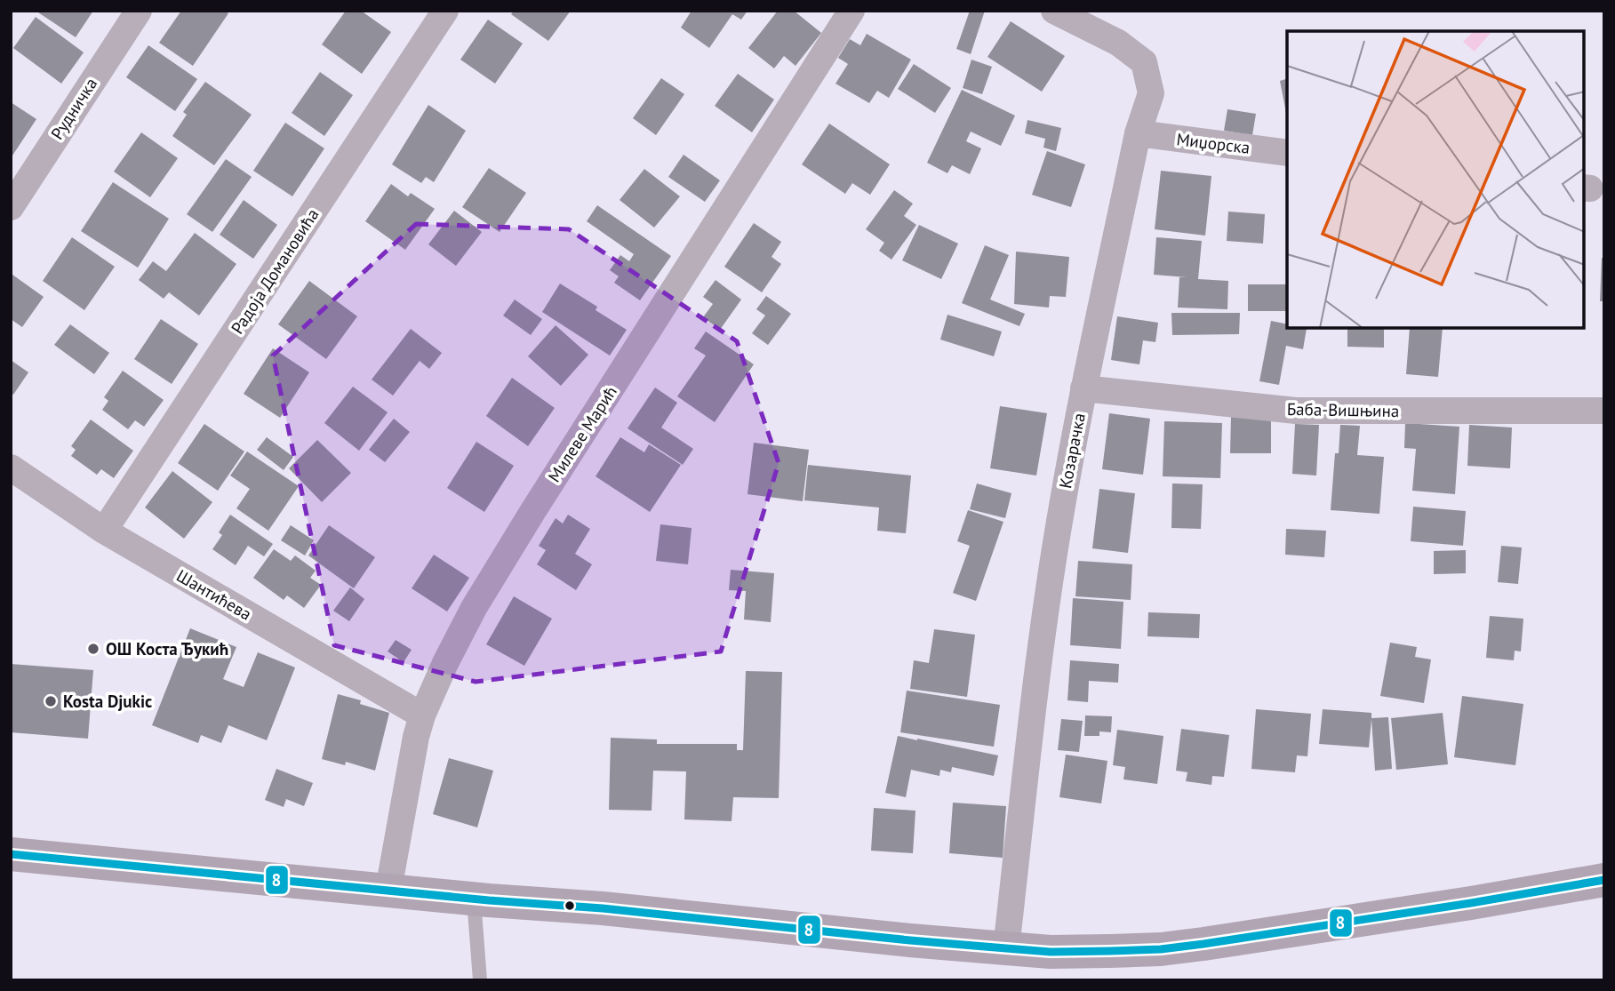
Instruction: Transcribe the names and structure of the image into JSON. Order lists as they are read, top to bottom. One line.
{"streets":{"street":["Рудничка","Миџорска","Радоја Домановића","Баба-Вишњина","Милеве Марић","Козарачка","Шантићева"]},"crossings":[["Миџорска","Козарачка"],["Радоја Домановића","Шантићева"],["Баба-Вишњина","Козарачка"],["Милеве Марић","Шантићева"]],"places":["ОШ Коста Ђукић","Kosta Djukic"],"lines":["transit line 8"]}
